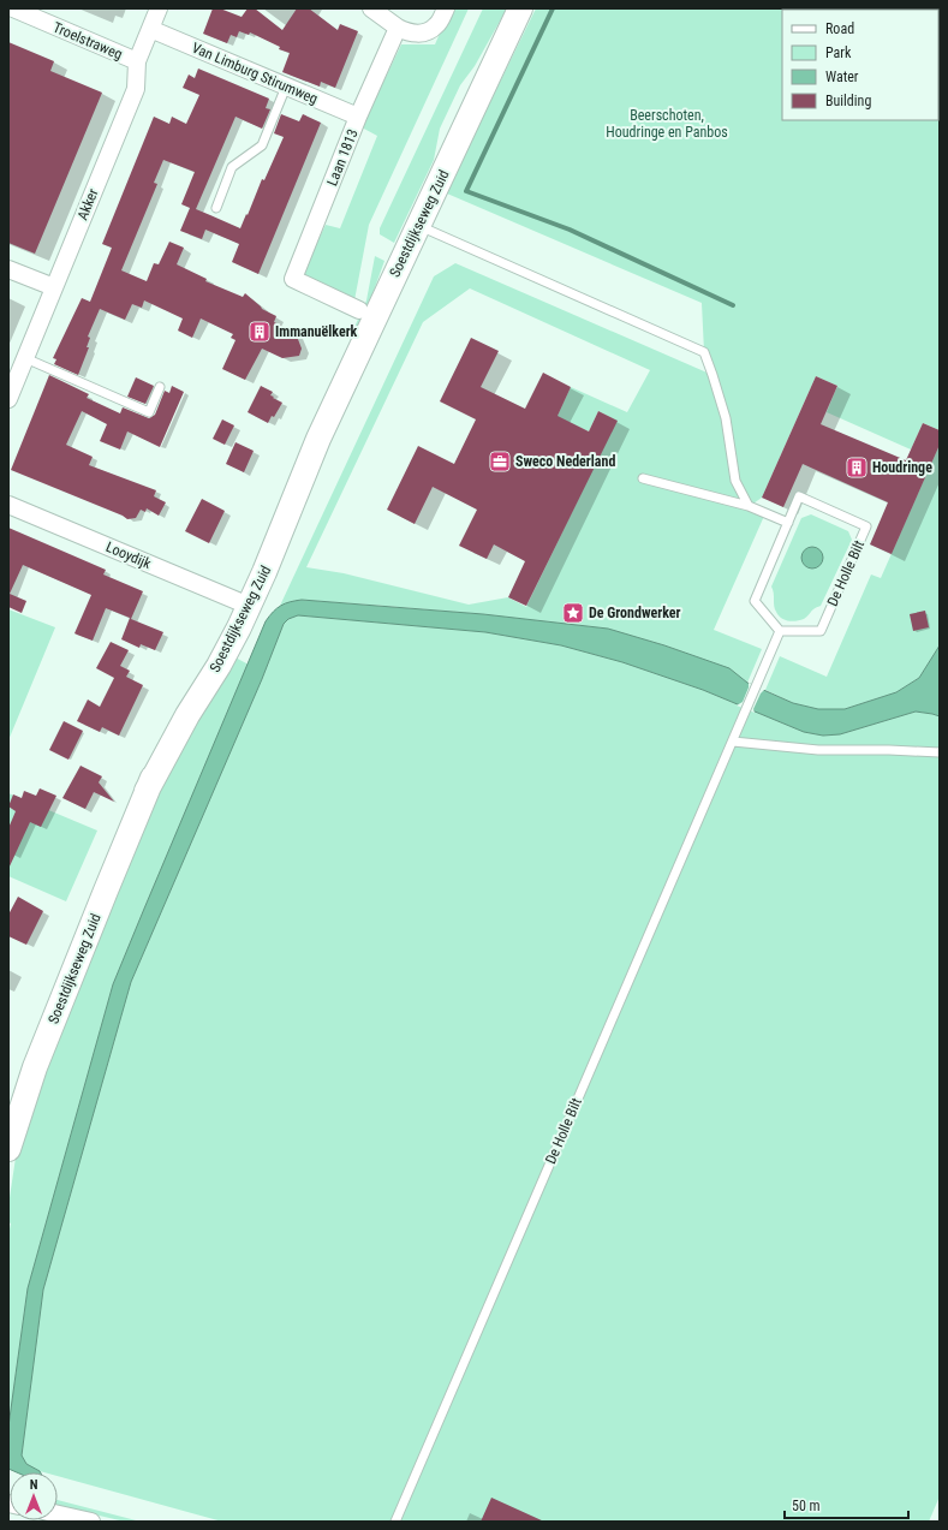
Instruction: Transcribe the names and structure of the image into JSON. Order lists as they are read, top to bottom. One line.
{"streets":{"main road":["Soestdijkseweg Zuid"],"street":["Troelstraweg","Van Limburg Stirumweg","Laan 1813","Akker","Looydijk"],"lane":["De Holle Bilt"]},"crossings":[["Troelstraweg","Akker"],["Van Limburg Stirumweg","Laan 1813"],["Van Limburg Stirumweg","Akker"],["Soestdijkseweg Zuid","Looydijk"]],"parks":["Beerschoten, Houdringe en Panbos"],"places":{"building":["Immanuëlkerk","Houdringe"],"office":["Sweco Nederland"],"place":["De Grondwerker"]},"legend":["Road","Park","Water","Building"],"scale_bar":"50 m","north":"top"}
